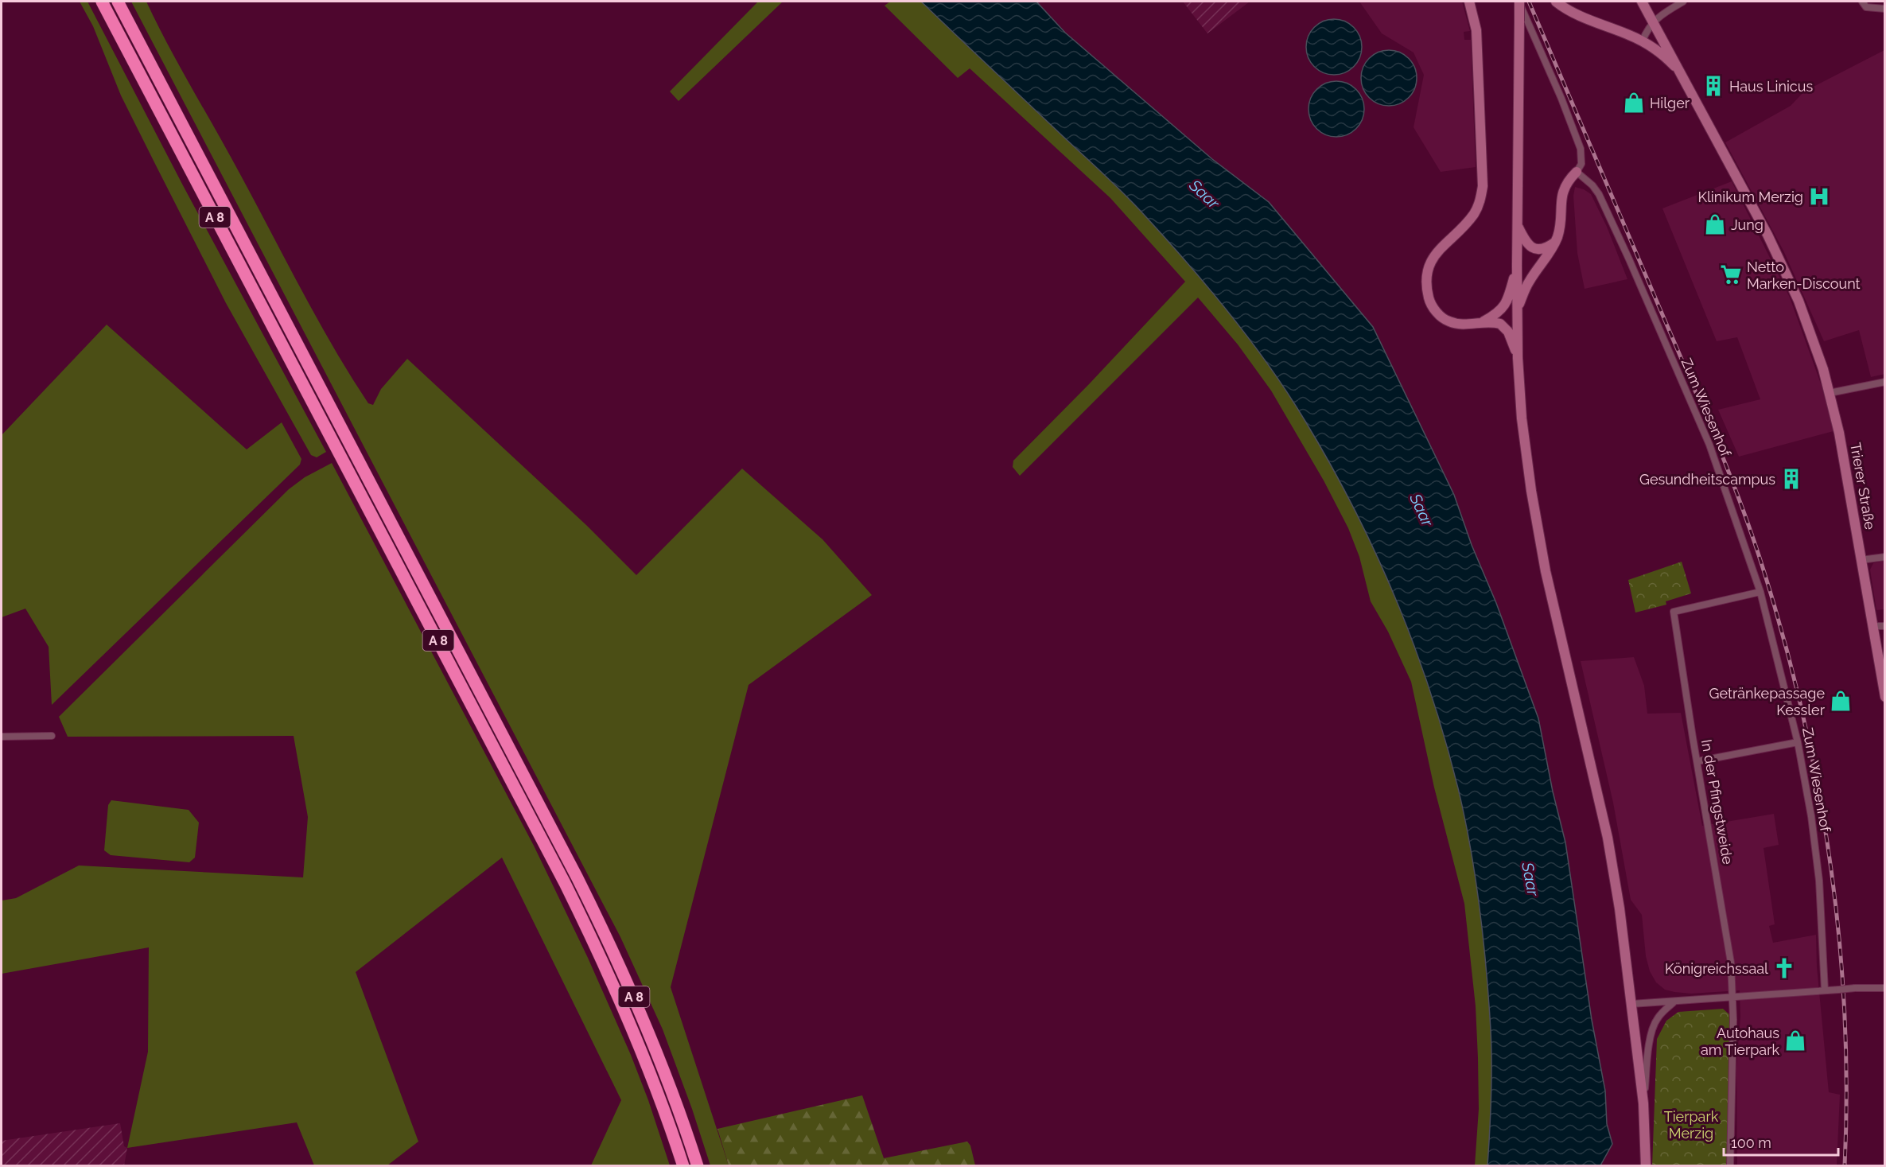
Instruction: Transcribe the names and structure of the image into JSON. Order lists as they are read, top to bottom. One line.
{"streets":{"highway":["A 8"],"main road":["Trierer Straße"],"street":["Zum Wiesenhof","In der Pfingstweide"]},"crossings":[["Zum Wiesenhof","In der Pfingstweide"]],"water":["Saar"],"parks":["Tierpark Merzig"],"places":{"building":["Haus Linicus","Gesundheitscampus"],"shop":["Hilger","Jung","Getränkepassage Kessler","Autohaus am Tierpark"],"hospital":["Klinikum Merzig"],"supermarket":["Netto Marken-Discount"],"church":["Königreichssaal"]},"scale_bar":"100 m"}
